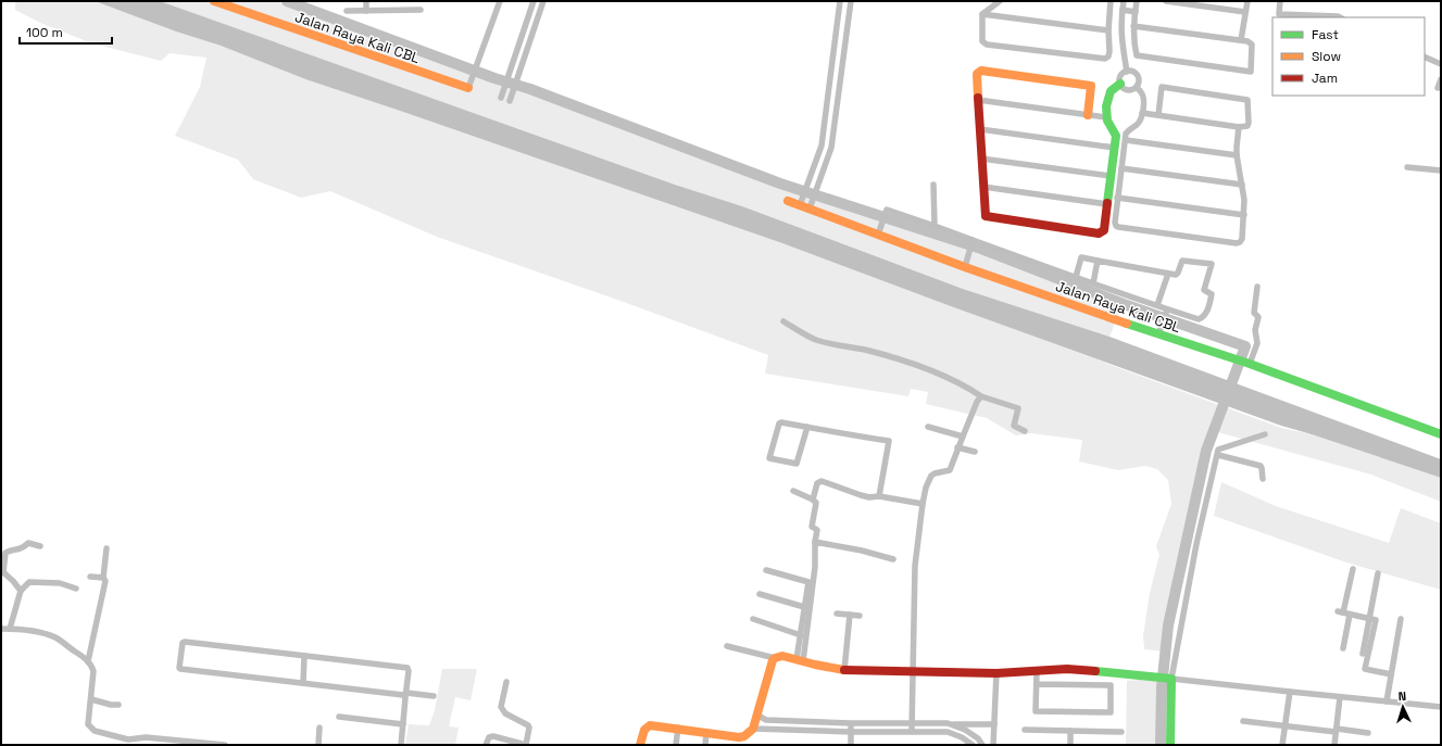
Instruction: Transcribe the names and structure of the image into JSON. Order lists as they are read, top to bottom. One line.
{"streets":{"street":["Jalan Raya Kali CBL"]},"legend":["Fast","Slow","Jam"],"scale_bar":"100 m","north":"top"}
